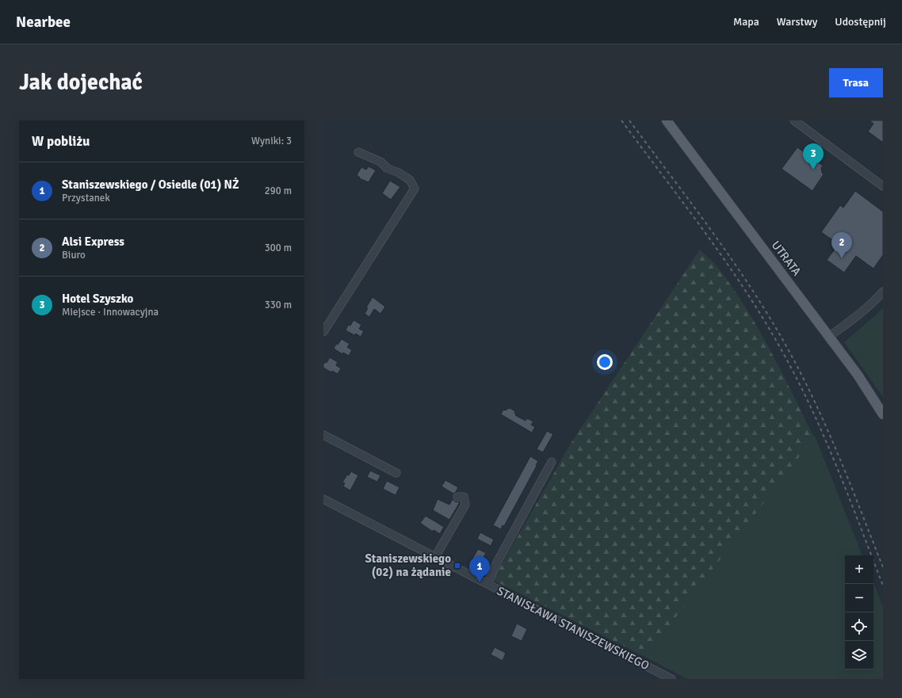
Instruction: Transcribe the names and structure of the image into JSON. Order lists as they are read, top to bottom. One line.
{"streets":{"main road":["UTRATA"],"street":["STANISŁAWA STANISZEWSKIEGO"]},"places":{"transit":["Staniszewskiego (02) na żądanie"]},"page":{"header":"Nearbee","nav":["Mapa","Warstwy","Udostępnij"],"buttons":"Trasa","title":"Jak dojechać","heading":["W pobliżu","Wyniki: 3"],"pins":["3","2","1"],"list":[{"mark":"1","name":"Staniszewskiego / Osiedle (01) NŻ","note":"Przystanek","value":"290 m"},{"mark":"2","name":"Alsi Express","note":"Biuro","value":"300 m"},{"mark":"3","name":"Hotel Szyszko","note":"Miejsce · Innowacyjna","value":"330 m"}],"map_buttons":["+","−"]}}
